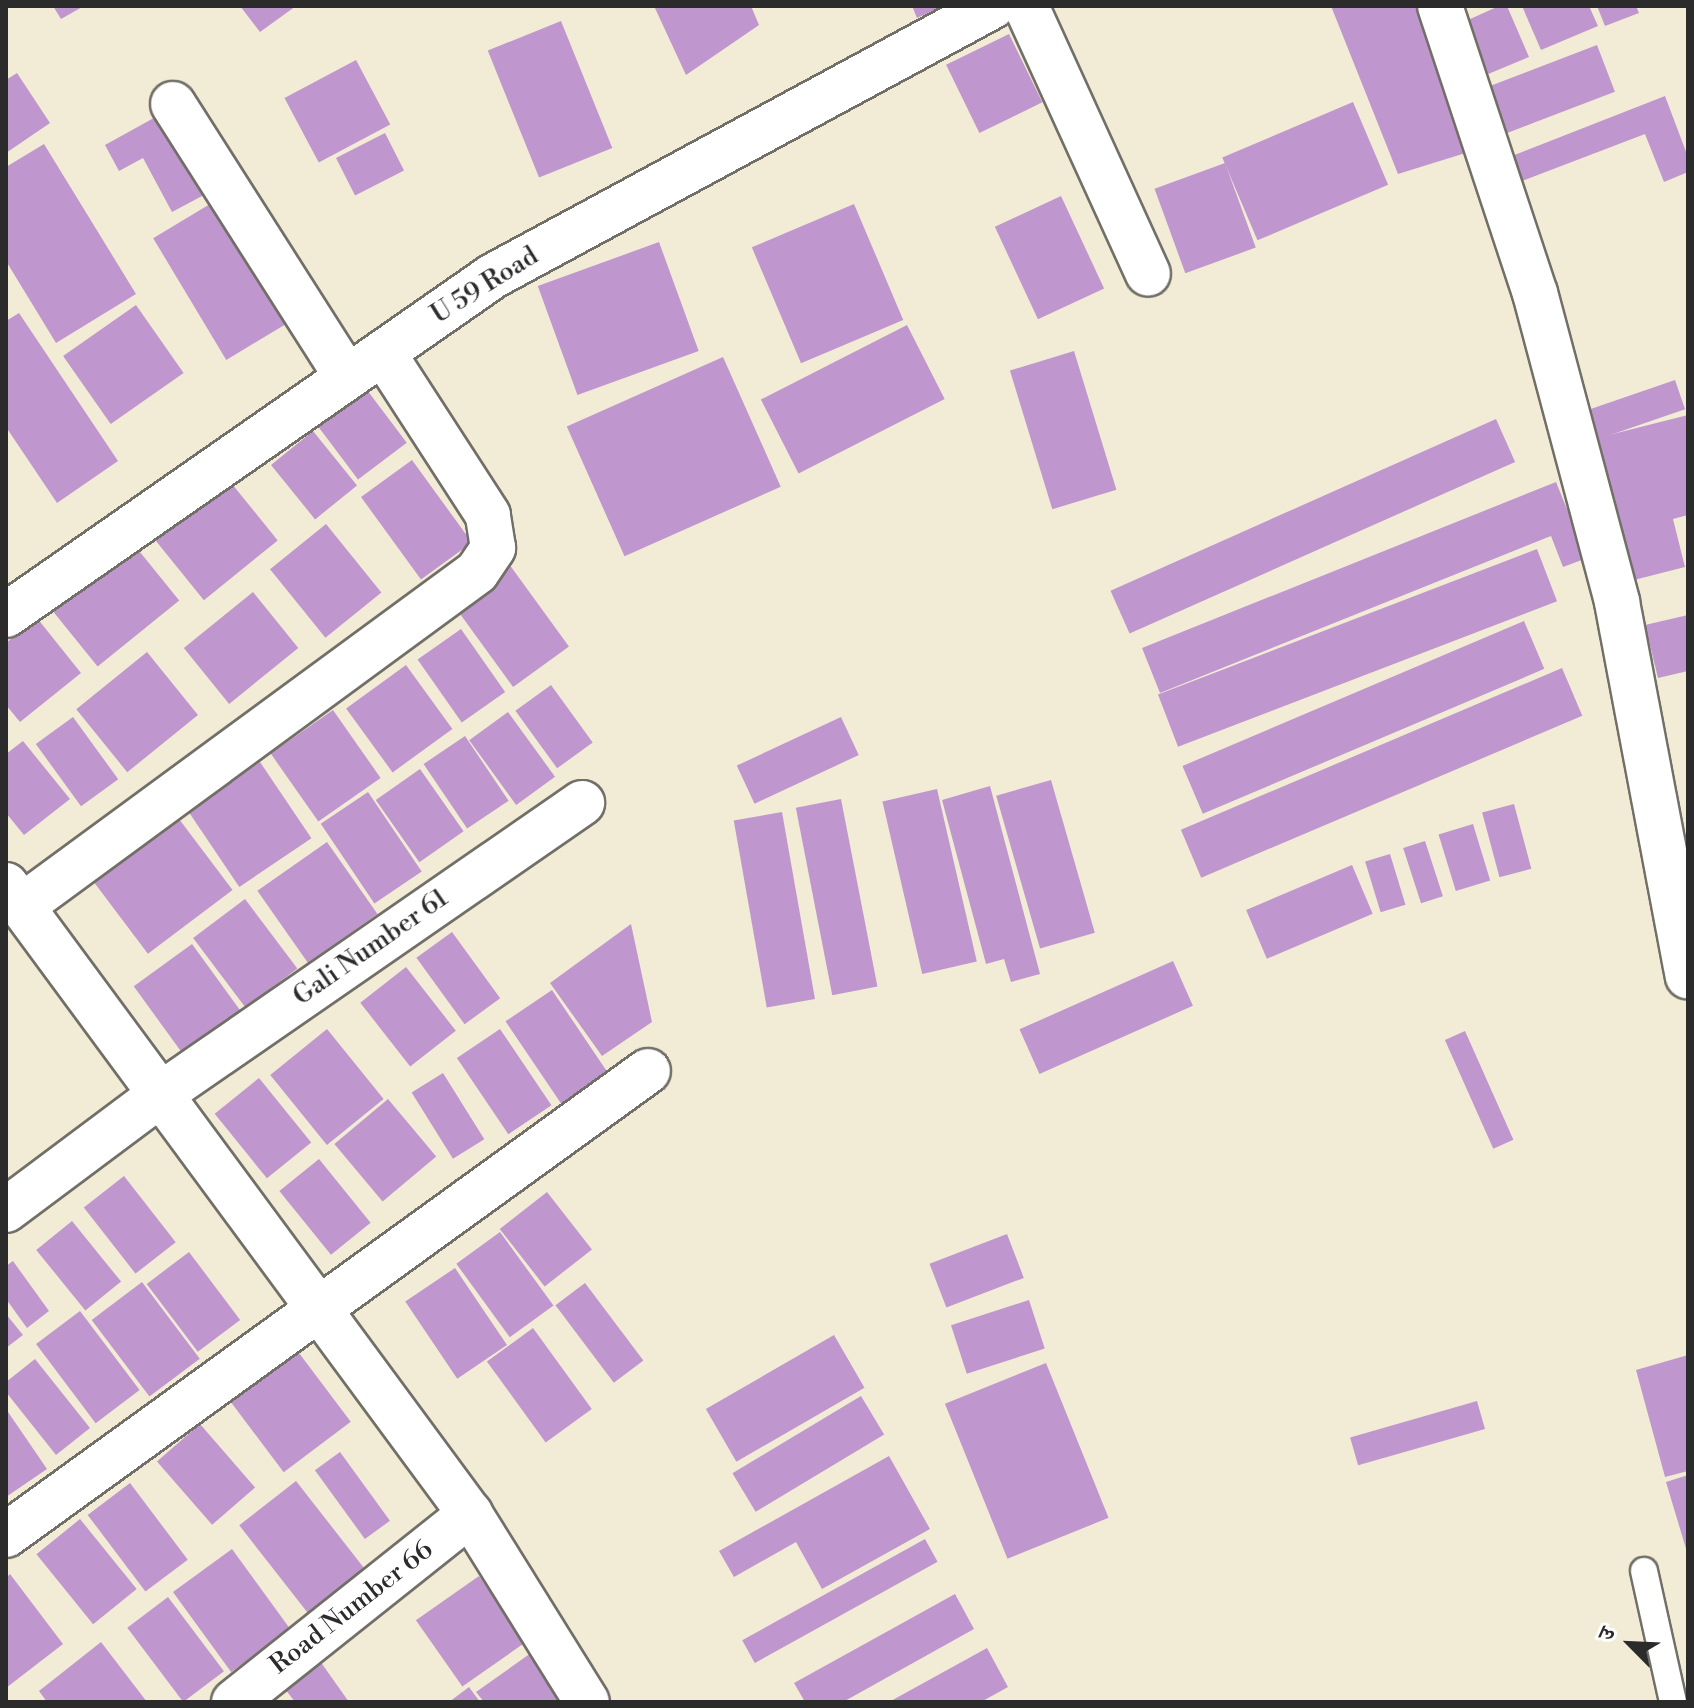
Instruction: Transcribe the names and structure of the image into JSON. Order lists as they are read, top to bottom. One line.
{"streets":{"street":["U 59 Road","Gali Number 61","Road Number 66"]},"north":"top left"}
